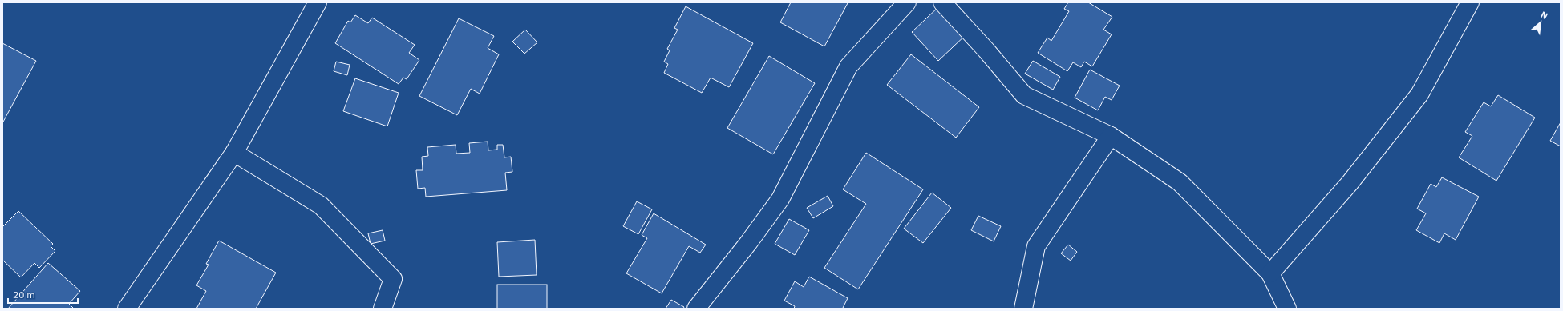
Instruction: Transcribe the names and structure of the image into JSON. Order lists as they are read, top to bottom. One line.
{"scale_bar":"20 m","north":"top right"}
